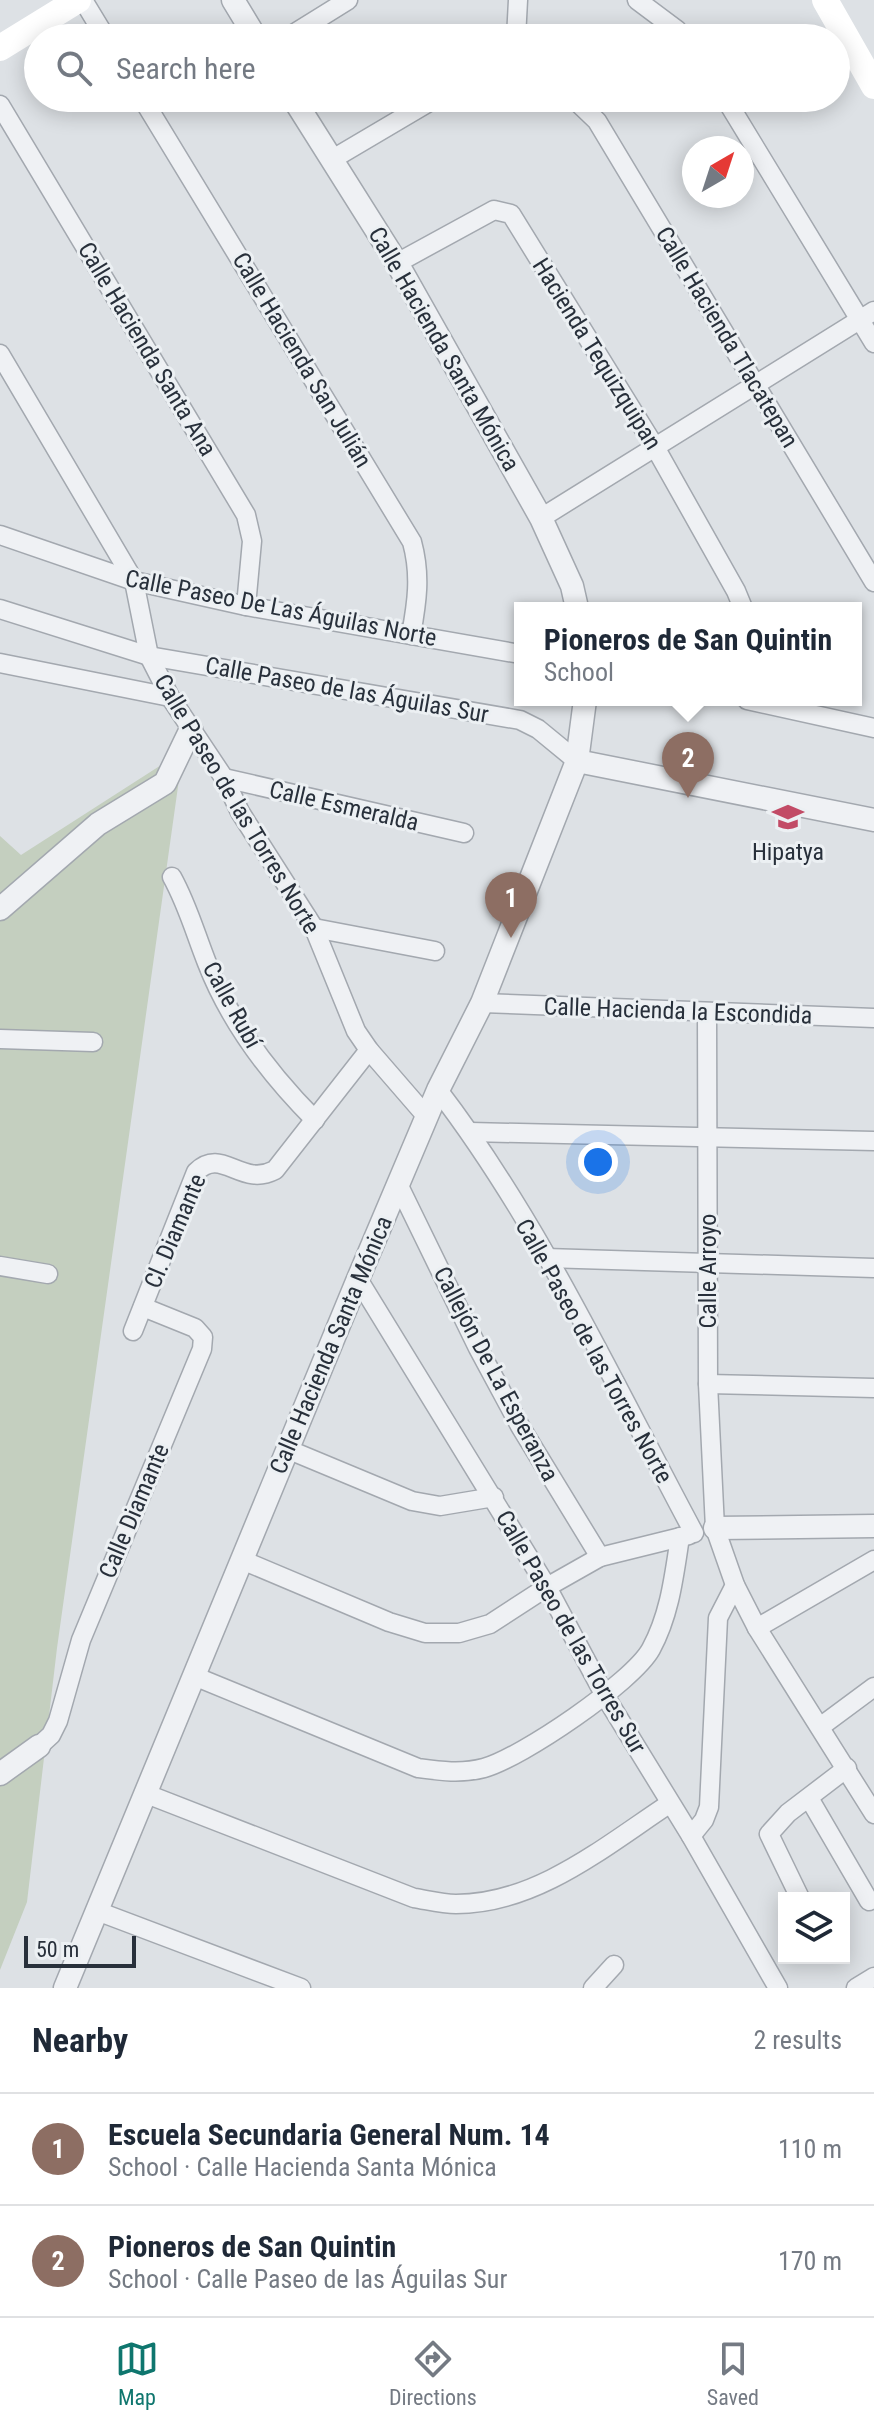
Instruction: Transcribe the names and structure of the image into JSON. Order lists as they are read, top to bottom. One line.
{"streets":{"street":["Calle Hacienda Tlacatepan","Calle Hacienda Santa Ana","Calle Hacienda Santa Mónica","Hacienda Tequizquipan","Calle Hacienda San Julián","Calle Paseo De Las Águilas Norte","Calle Paseo de las Águilas Sur","Calle Paseo de las Torres Norte","Calle Esmeralda","Calle Rubí","Calle Hacienda la Escondida","Cl. Diamante","Calle Arroyo","Callejón De La Esperanza","Calle Diamante","Calle Paseo de las Torres Sur"]},"crossings":[["Calle Hacienda Santa Ana","Calle Paseo De Las Águilas Norte"],["Calle Hacienda Santa Mónica","Hacienda Tequizquipan"],["Calle Hacienda Santa Mónica","Calle Paseo de las Águilas Sur"],["Calle Hacienda Santa Mónica","Calle Paseo de las Torres Norte"],["Calle Hacienda Santa Mónica","Calle Hacienda la Escondida"],["Calle Hacienda Santa Mónica","Callejón De La Esperanza"],["Calle Hacienda Santa Mónica","Calle Paseo de las Torres Sur"],["Calle Hacienda San Julián","Calle Paseo De Las Águilas Norte"],["Calle Paseo De Las Águilas Norte","Calle Paseo de las Torres Norte"],["Calle Paseo de las Águilas Sur","Calle Paseo de las Torres Norte"],["Calle Paseo de las Torres Norte","Calle Esmeralda"],["Calle Paseo de las Torres Norte","Cl. Diamante"],["Calle Paseo de las Torres Norte","Calle Arroyo"],["Calle Rubí","Cl. Diamante"],["Calle Hacienda la Escondida","Calle Arroyo"],["Cl. Diamante","Calle Diamante"]],"places":{"school or university":["Hipatya"]},"scale_bar":"50 m","north":"top right","page":{"search":"Search here","popup":["Pioneros de San Quintin","School"],"pins":["2","1"],"scale":"50 m","heading":["Nearby","2 results"],"list":[{"mark":"1","name":"Escuela Secundaria General Num. 14","note":"School · Calle Hacienda Santa Mónica","value":"110 m"},{"mark":"2","name":"Pioneros de San Quintin","note":"School · Calle Paseo de las Águilas Sur","value":"170 m"}],"nav":["Map","Directions","Saved"]}}
